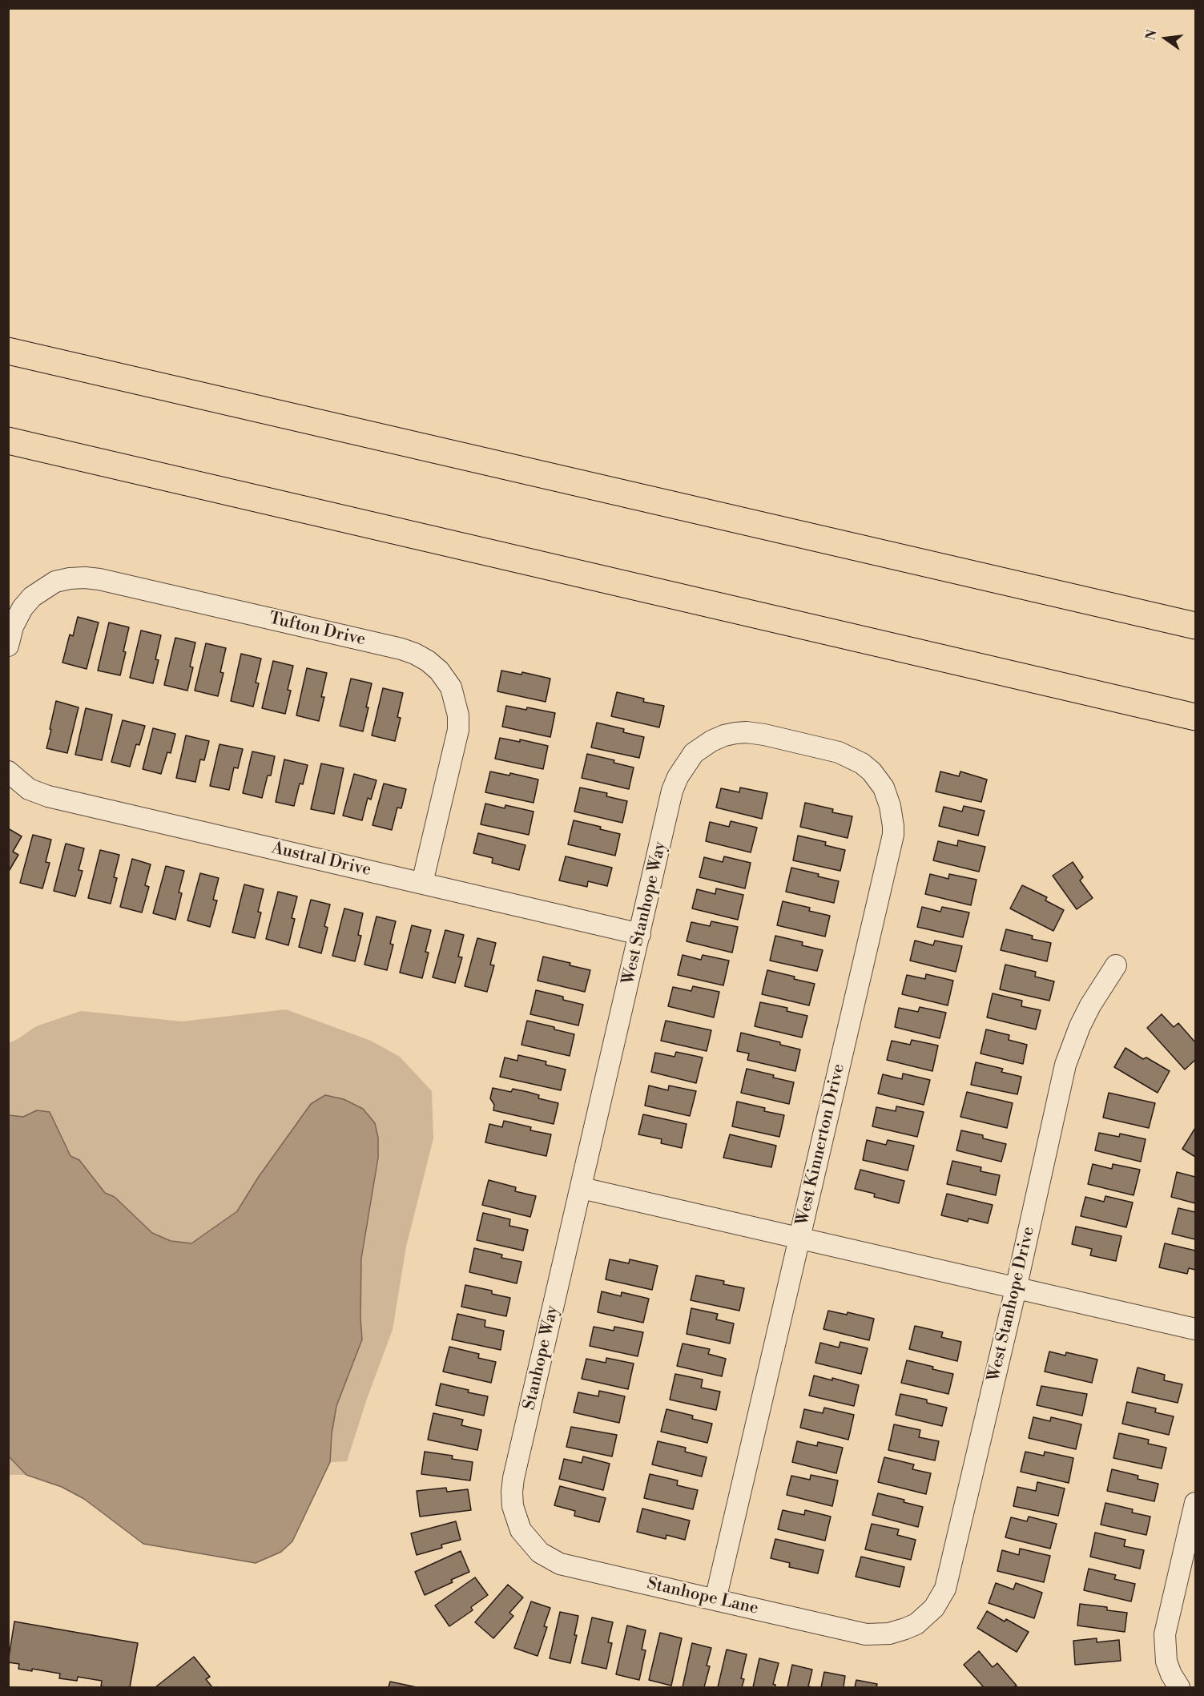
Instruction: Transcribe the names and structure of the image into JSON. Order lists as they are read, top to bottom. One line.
{"streets":{"street":["Tufton Drive","Austral Drive","West Stanhope Way","West Kinnerton Drive","West Stanhope Drive","Stanhope Way","Stanhope Lane"]},"crossings":[["Tufton Drive","Austral Drive"],["Austral Drive","West Stanhope Way"],["West Stanhope Way","West Kinnerton Drive"],["West Stanhope Way","Stanhope Way"],["West Kinnerton Drive","Stanhope Lane"],["West Stanhope Drive","Stanhope Lane"],["Stanhope Way","Stanhope Lane"]],"north":"left"}
